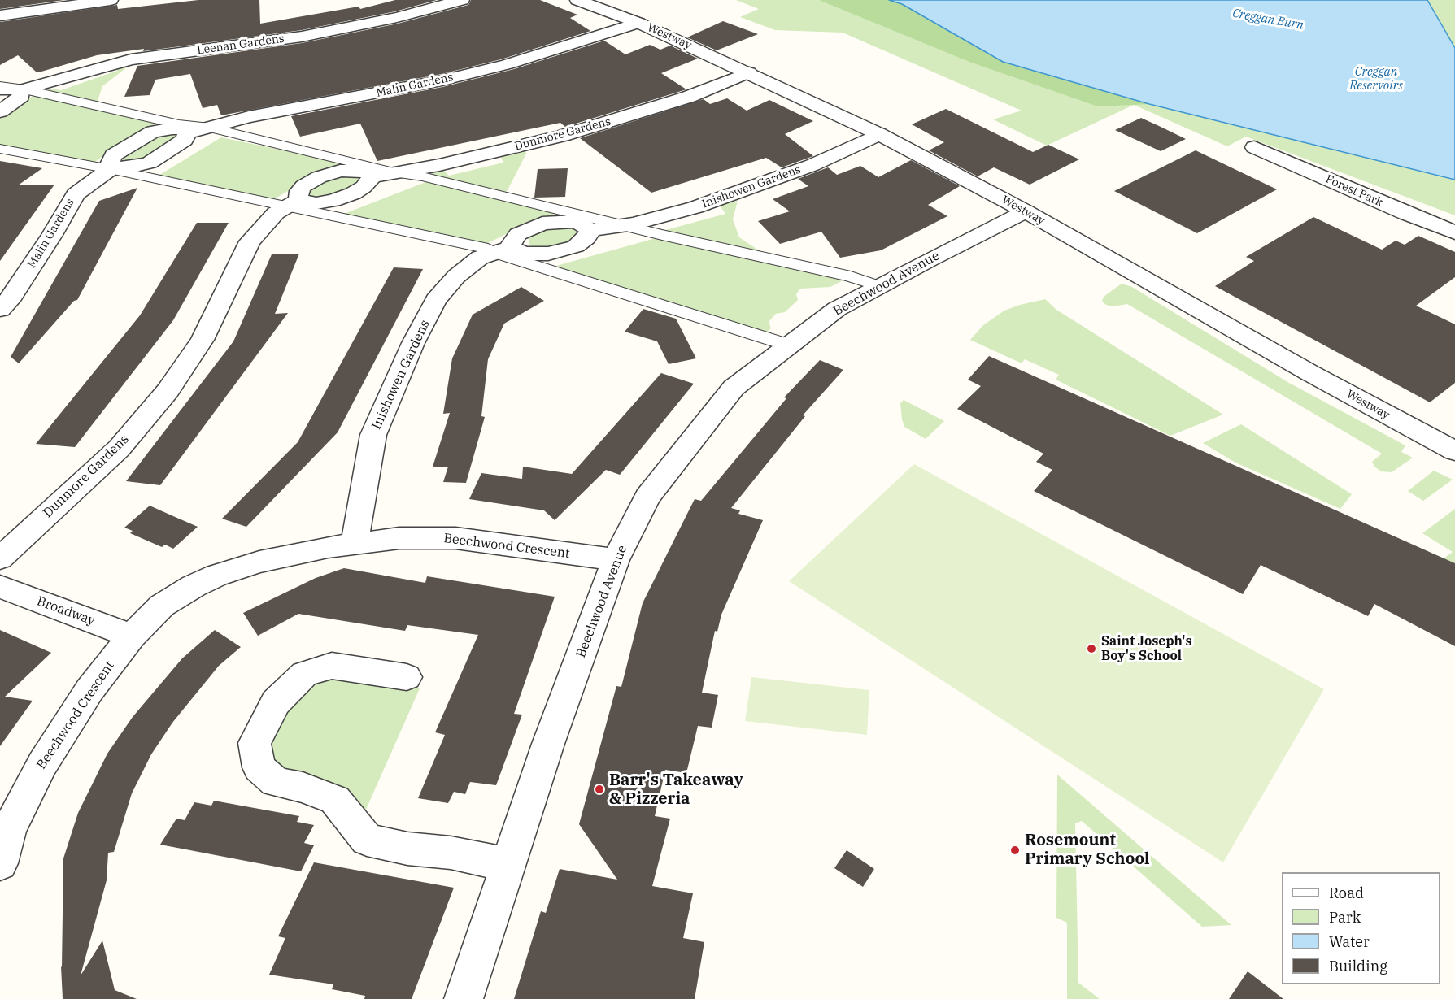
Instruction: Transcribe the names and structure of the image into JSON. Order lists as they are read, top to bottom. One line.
{"streets":{"street":["Westway","Leenan Gardens","Malin Gardens","Dunmore Gardens","Inishowen Gardens","Forest Park","Beechwood Avenue","Beechwood Crescent","Broadway"]},"crossings":[["Westway","Malin Gardens"],["Westway","Dunmore Gardens"],["Westway","Inishowen Gardens"],["Westway","Beechwood Avenue"],["Inishowen Gardens","Beechwood Crescent"],["Beechwood Avenue","Beechwood Crescent"],["Beechwood Crescent","Broadway"]],"water":["Creggan Burn","Creggan Reservoirs"],"places":["Saint Joseph's Boy's School","Barr's Takeaway & Pizzeria","Rosemount Primary School"],"legend":["Road","Park","Water","Building"]}
